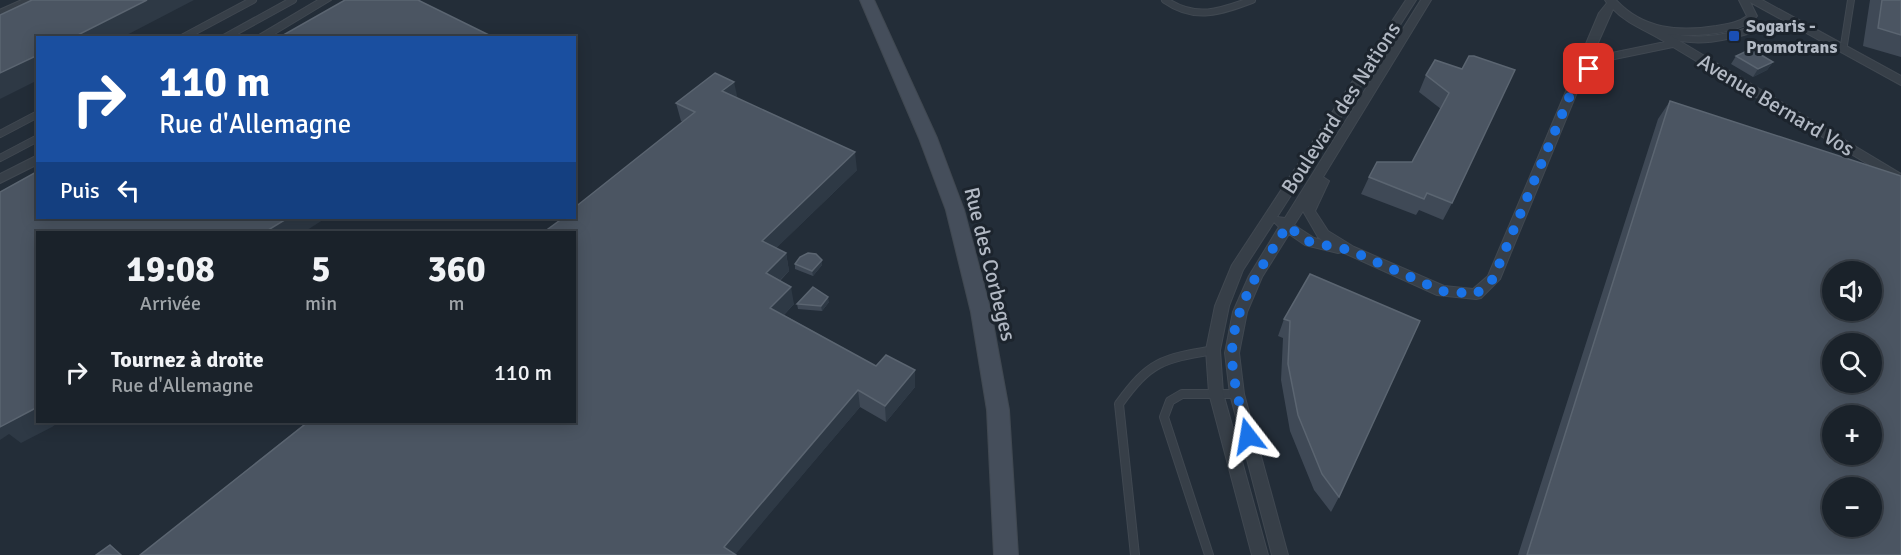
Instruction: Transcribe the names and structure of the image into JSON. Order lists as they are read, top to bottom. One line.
{"streets":{"street":["Avenue Bernard Vos","Boulevard des Nations","Rue des Corbeges"]},"places":{"transit":["Sogaris - Promotrans"]},"page":{"turn":["110 m","Rue d'Allemagne"],"then":"Puis","eta":["19:08","Arrivée","5","min","360","m"],"map_buttons":["+","−"],"list":[{"name":"Tournez à droite","note":"Rue d'Allemagne","value":"110 m"}]}}
